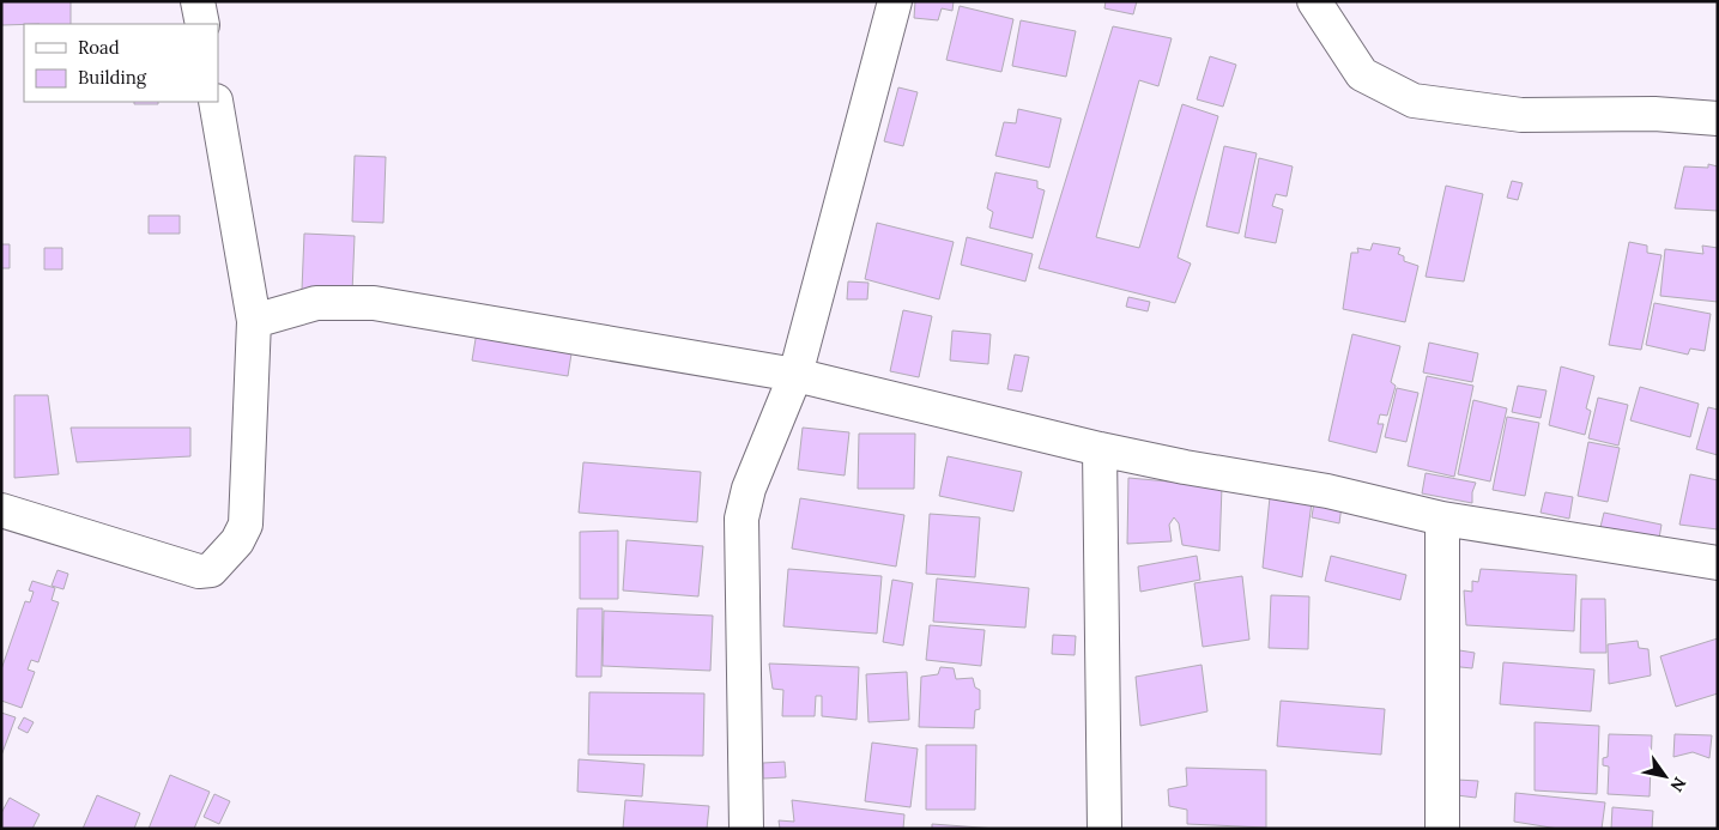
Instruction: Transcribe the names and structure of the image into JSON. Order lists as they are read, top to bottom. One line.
{"legend":["Road","Building"],"north":"bottom right"}
